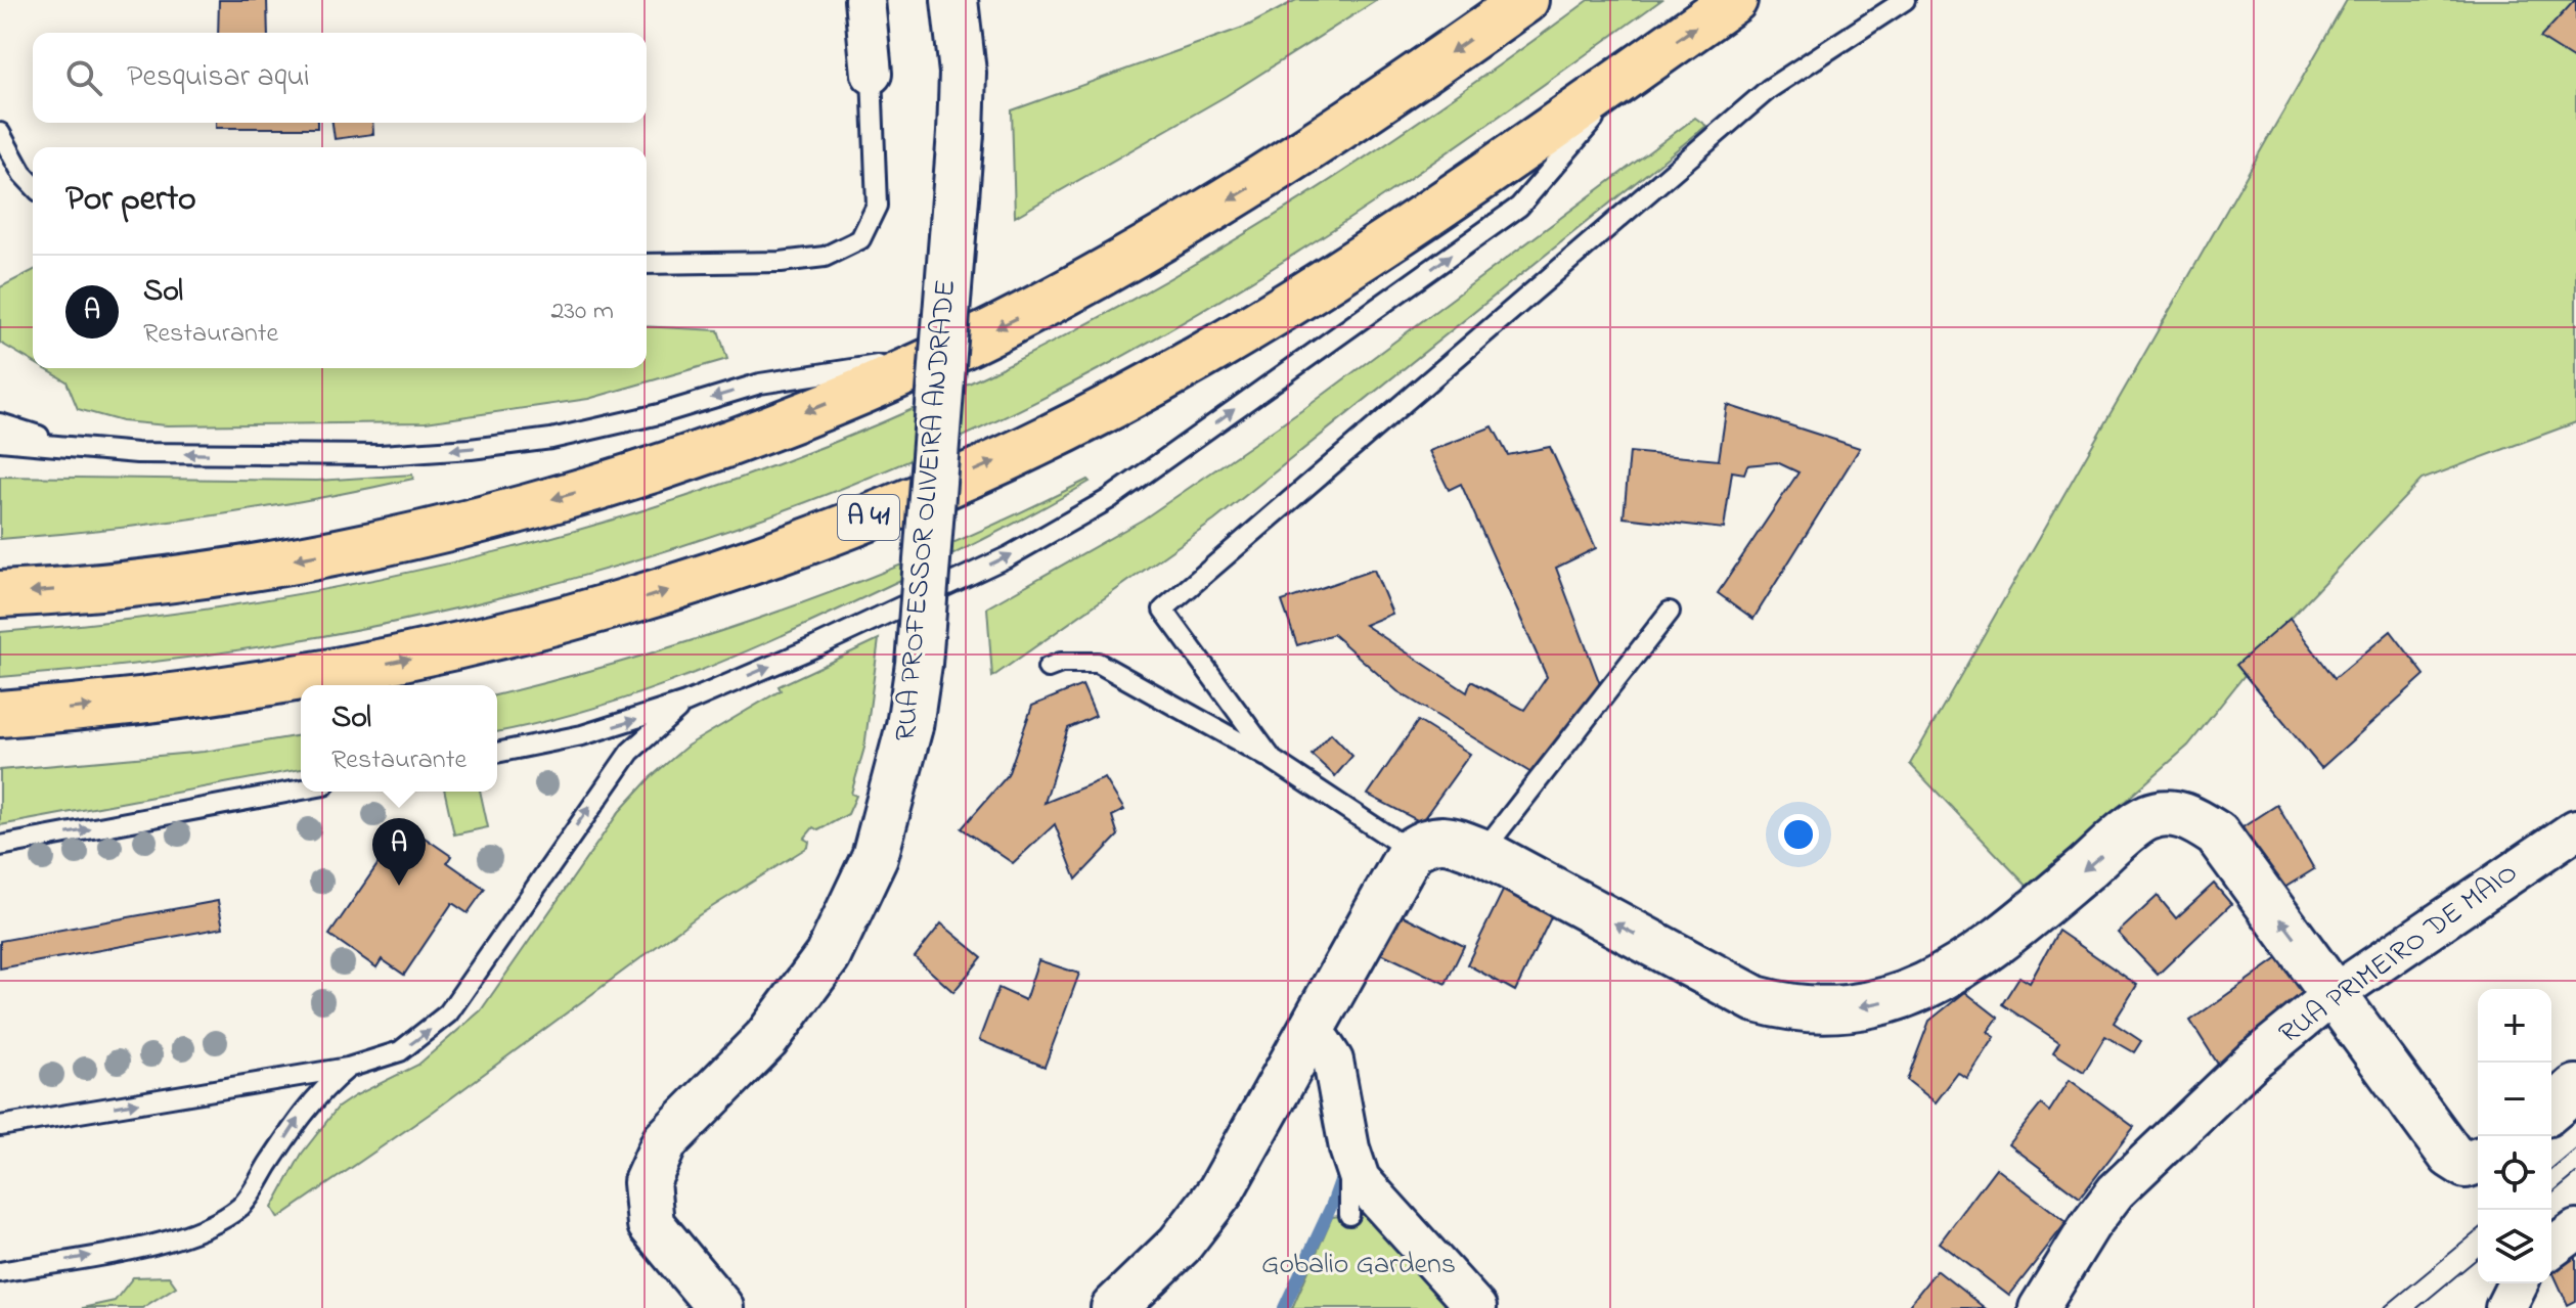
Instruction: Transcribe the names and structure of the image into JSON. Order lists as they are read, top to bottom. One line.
{"streets":{"highway":["A 41"],"street":["RUA PROFESSOR OLIVEIRA ANDRADE","RUA PRIMEIRO DE MAIO"]},"parks":["Gobalio Gardens"],"page":{"search":"Pesquisar aqui","heading":"Por perto","list":[{"mark":"A","name":"Sol","note":"Restaurante","value":"230 m"}],"popup":["Sol","Restaurante"],"pins":"A","map_buttons":["+","−"]}}
